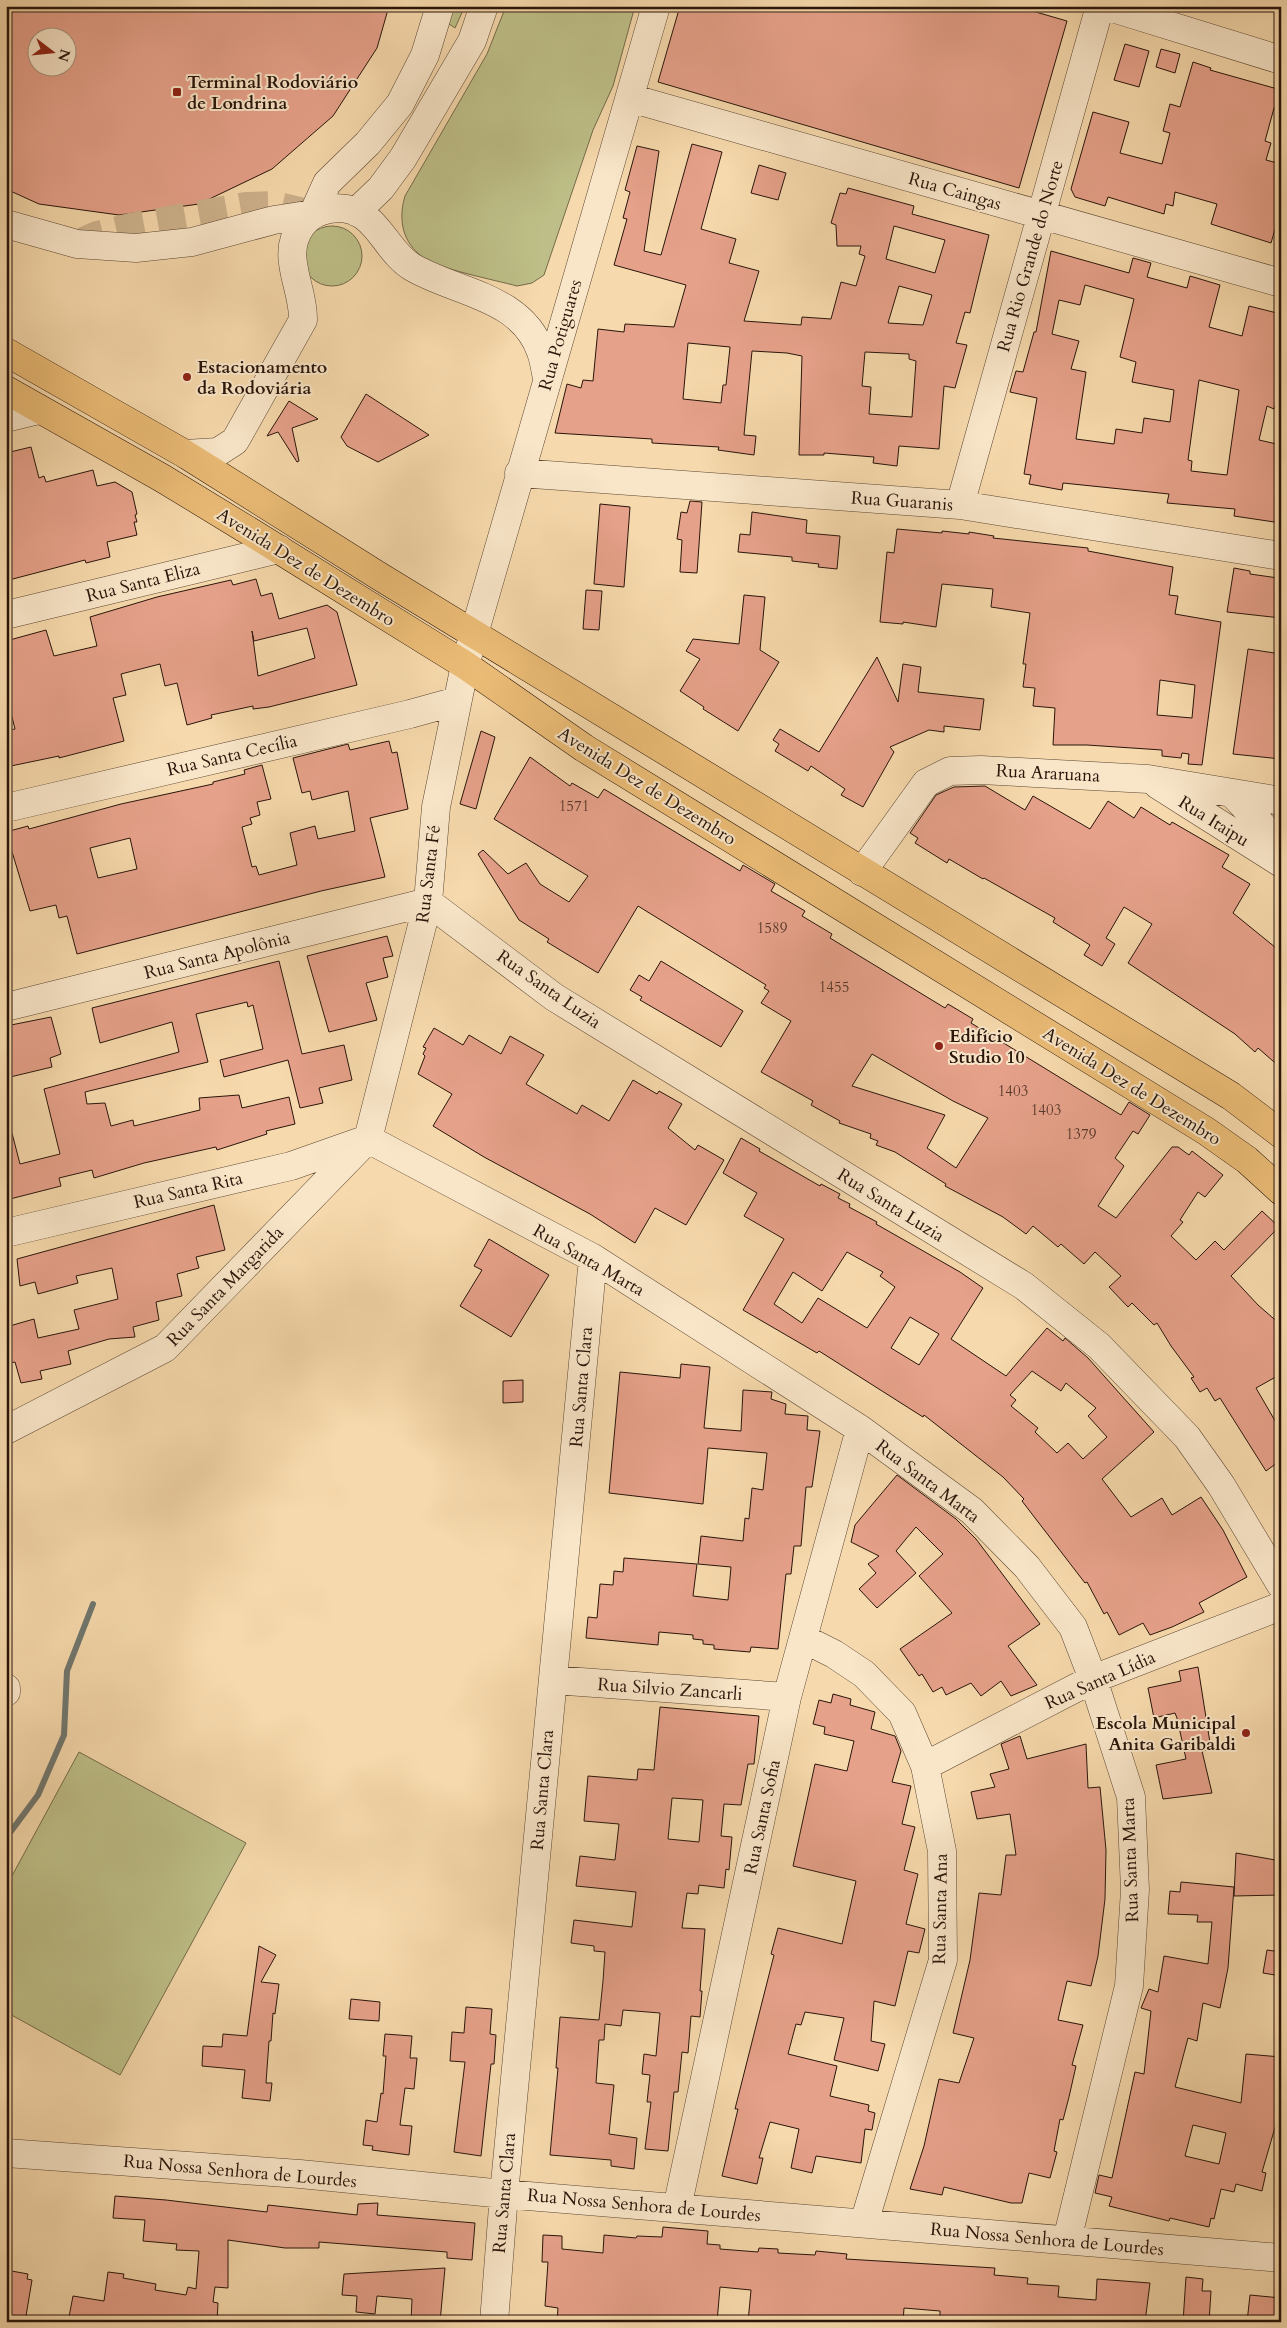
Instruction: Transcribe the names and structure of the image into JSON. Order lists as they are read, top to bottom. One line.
{"streets":{"highway":["Avenida Dez de Dezembro"],"street":["Rua Caingas","Rua Rio Grande do Norte","Rua Potiguares","Rua Guaranis","Rua Santa Eliza","Rua Santa Cecília","Rua Araruana","Rua Itaipu","Rua Santa Fé","Rua Santa Apolônia","Rua Santa Luzia","Rua Santa Rita","Rua Santa Marta","Rua Santa Margarida","Rua Santa Clara","Rua Santa Lídia","Rua Silvio Zancarli","Rua Santa Sofia","Rua Santa Ana","Rua Nossa Senhora de Lourdes"]},"crossings":[["Rua Caingas","Rua Rio Grande do Norte"],["Rua Caingas","Rua Potiguares"],["Rua Rio Grande do Norte","Rua Guaranis"],["Rua Potiguares","Rua Guaranis"],["Rua Potiguares","Avenida Dez de Dezembro"],["Rua Potiguares","Rua Santa Fé"],["Avenida Dez de Dezembro","Rua Santa Eliza"],["Avenida Dez de Dezembro","Rua Araruana"],["Avenida Dez de Dezembro","Rua Santa Fé"],["Rua Santa Cecília","Rua Santa Fé"],["Rua Araruana","Rua Itaipu"],["Rua Santa Fé","Rua Santa Apolônia"],["Rua Santa Fé","Rua Santa Luzia"],["Rua Santa Fé","Rua Santa Rita"],["Rua Santa Fé","Rua Santa Marta"],["Rua Santa Fé","Rua Santa Margarida"],["Rua Santa Apolônia","Rua Santa Luzia"],["Rua Santa Rita","Rua Santa Marta"],["Rua Santa Rita","Rua Santa Margarida"],["Rua Santa Marta","Rua Santa Margarida"],["Rua Santa Marta","Rua Santa Clara"],["Rua Santa Marta","Rua Santa Lídia"],["Rua Santa Marta","Rua Santa Sofia"],["Rua Santa Marta","Rua Nossa Senhora de Lourdes"],["Rua Santa Clara","Rua Silvio Zancarli"],["Rua Santa Clara","Rua Nossa Senhora de Lourdes"],["Rua Santa Lídia","Rua Santa Ana"],["Rua Silvio Zancarli","Rua Santa Sofia"],["Rua Santa Sofia","Rua Santa Ana"],["Rua Santa Sofia","Rua Nossa Senhora de Lourdes"],["Rua Santa Ana","Rua Nossa Senhora de Lourdes"]],"places":{"transit":["Terminal Rodoviário de Londrina"],"other":["Estacionamento da Rodoviária","Edifício Studio 10","Escola Municipal Anita Garibaldi"]},"house_numbers":["1571","1589","1455","1403","1403","1379"],"north":"right"}
